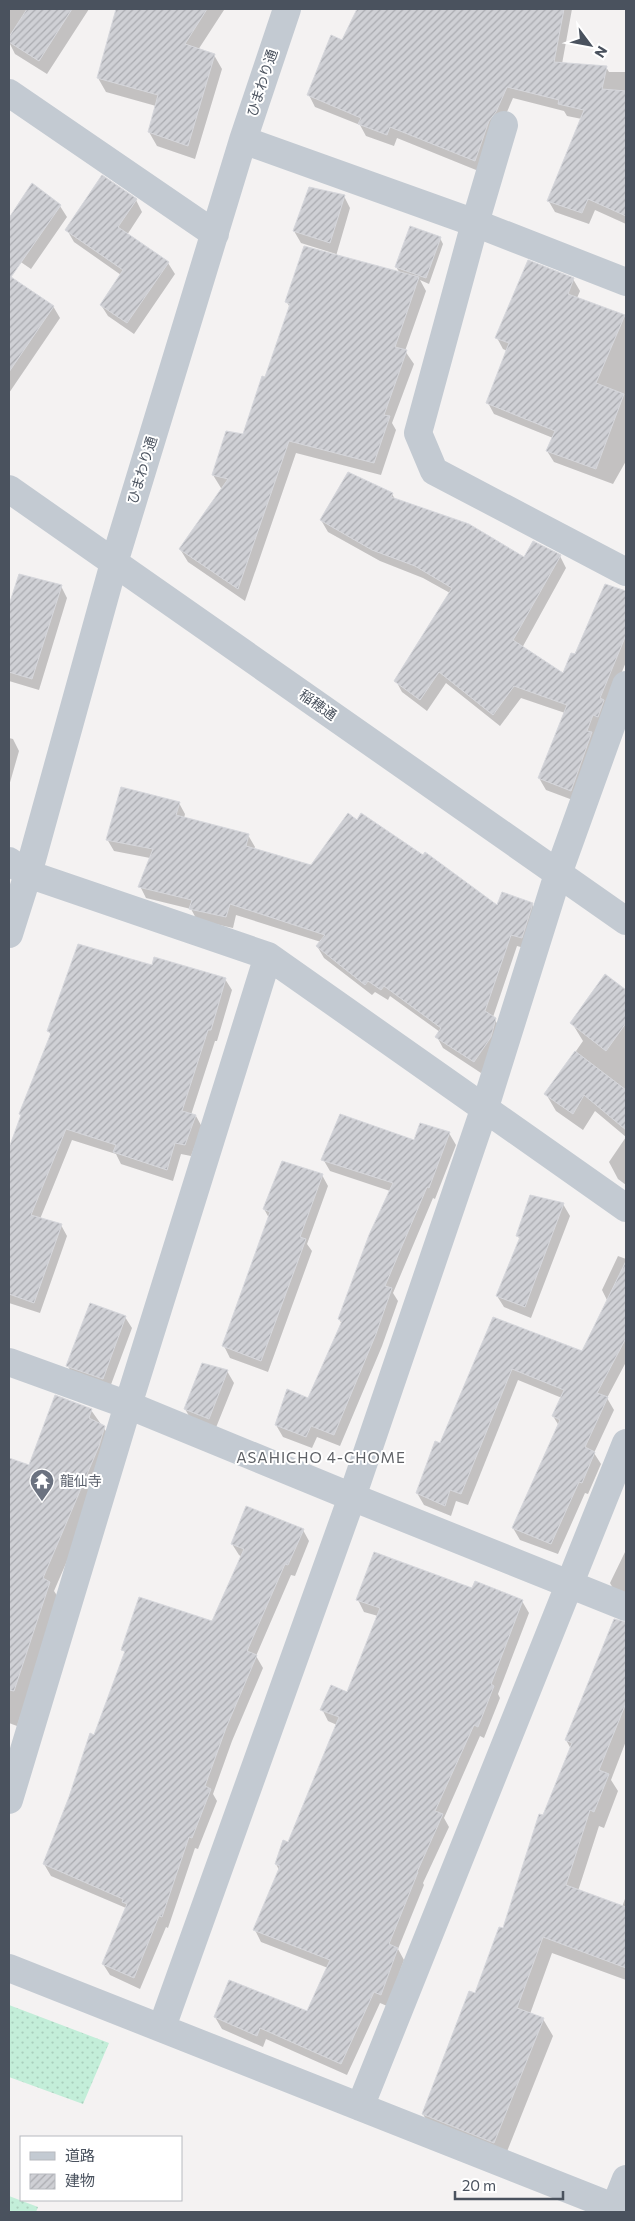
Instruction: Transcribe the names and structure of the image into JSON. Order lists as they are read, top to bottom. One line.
{"streets":{"street":["ひまわり通","稲穂通"]},"crossings":[["ひまわり通","稲穂通"]],"districts":["ASAHICHO 4-CHOME"],"places":{"temple":["龍仙寺"]},"legend":["道路","建物"],"scale_bar":"20 m","north":"bottom right"}
